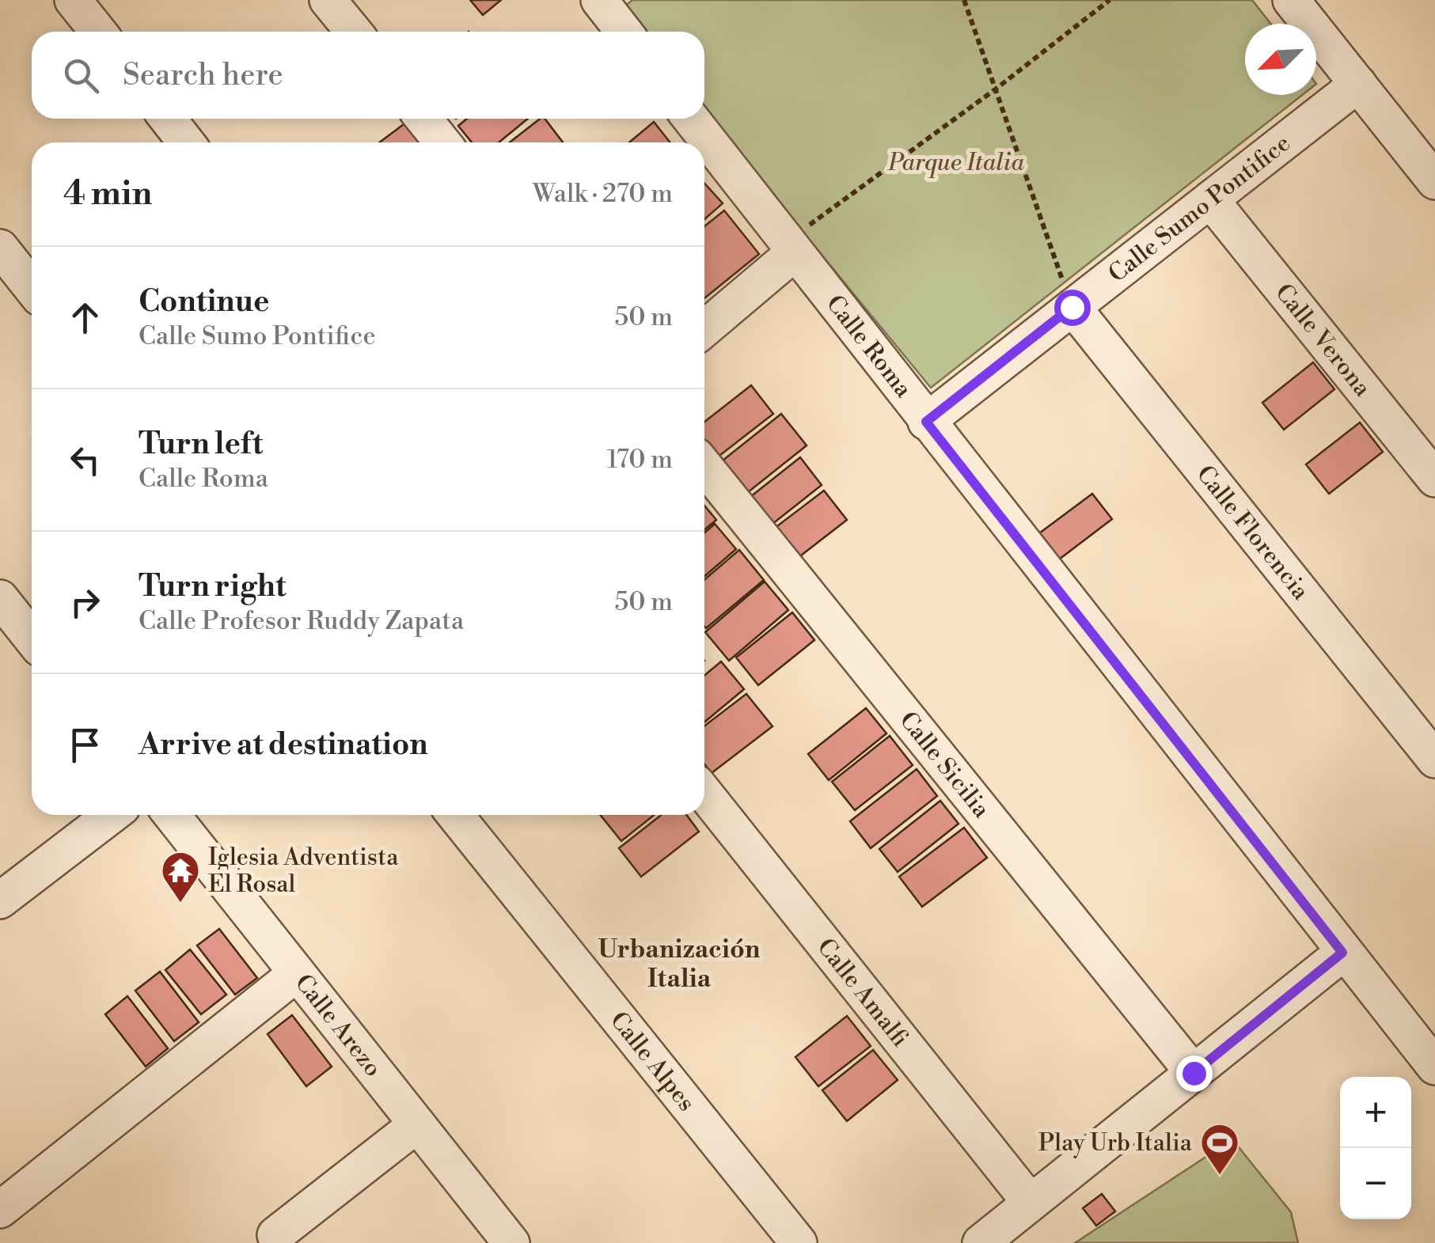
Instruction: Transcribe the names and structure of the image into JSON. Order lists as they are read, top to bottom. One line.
{"streets":{"street":["Calle Sumo Pontifice","Calle Verona","Calle Roma","Calle Florencia","Calle Sicilia","Calle Amalfi","Calle Arezo","Calle Alpes"]},"crossings":[["Calle Sumo Pontifice","Calle Verona"],["Calle Sumo Pontifice","Calle Roma"],["Calle Sumo Pontifice","Calle Florencia"]],"districts":["Urbanización Italia"],"parks":["Parque Italia"],"places":{"temple":["Iglesia Adventista El Rosal"],"sports":["Play Urb Italia"]},"north":"bottom left","page":{"search":"Search here","heading":["4 min","Walk · 270 m"],"list":[["Continue","Calle Sumo Pontifice","50 m"],["Turn left","Calle Roma","170 m"],["Turn right","Calle Profesor Ruddy Zapata","50 m"],"Arrive at destination"],"map_buttons":["+","−"]}}
